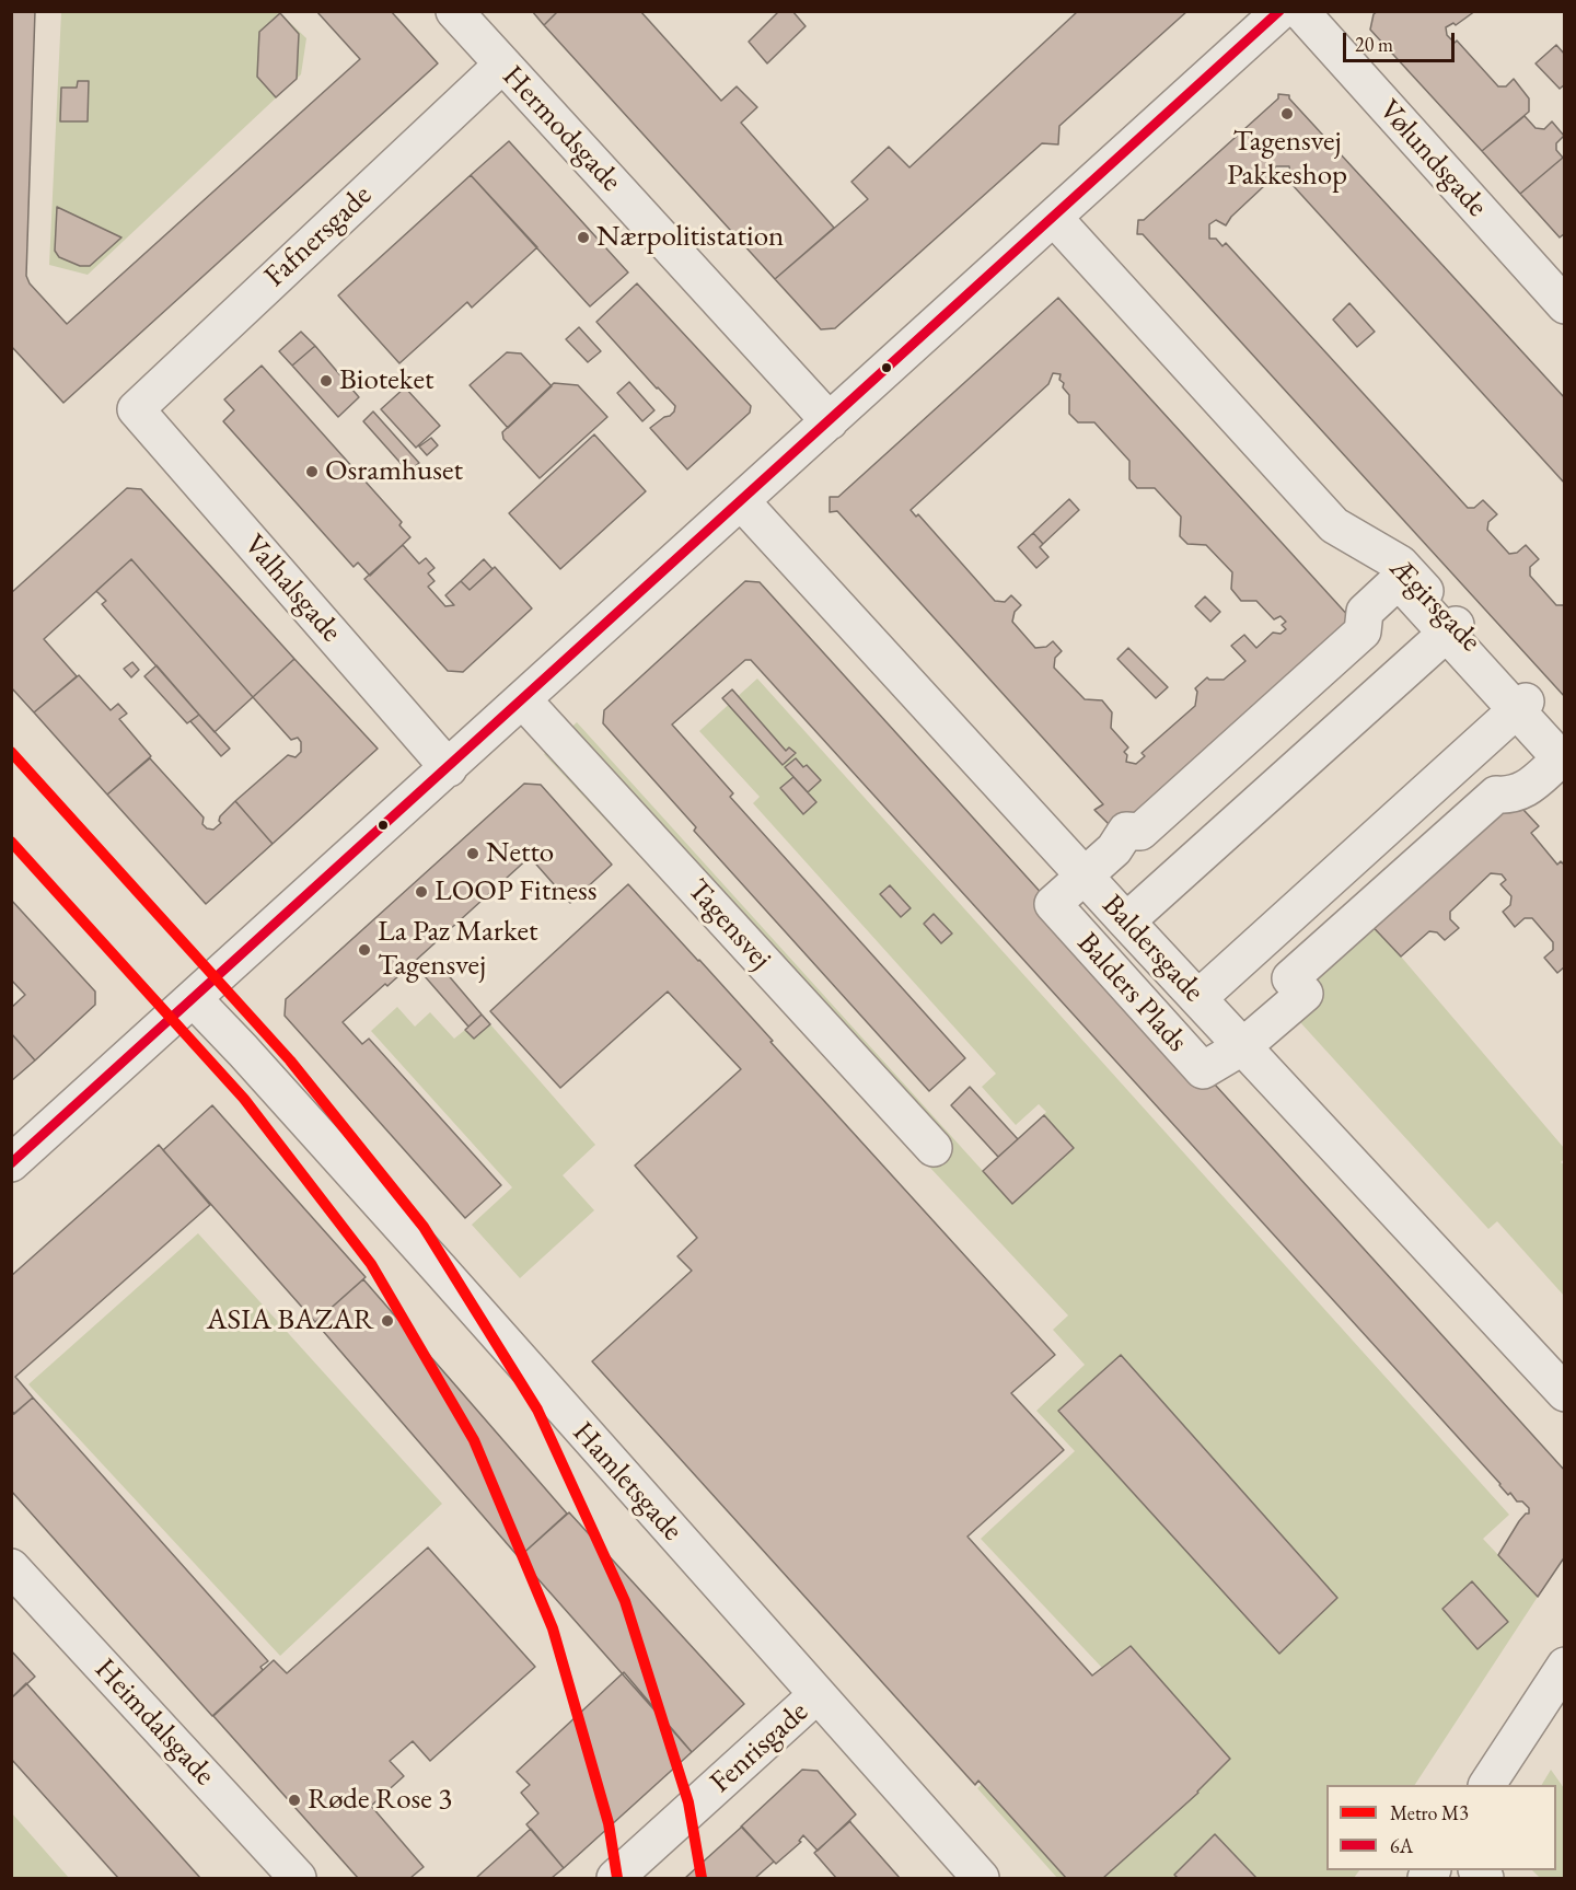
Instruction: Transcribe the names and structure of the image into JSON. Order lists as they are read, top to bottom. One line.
{"streets":{"street":["Hermodsgade","Vølundsgade","Fafnersgade","Valhalsgade","Ægirsgade","Tagensvej","Baldersgade","Balders Plads","Hamletsgade","Heimdalsgade","Fenrisgade"]},"crossings":[["Hermodsgade","Fafnersgade"],["Fafnersgade","Valhalsgade"],["Ægirsgade","Balders Plads"],["Baldersgade","Balders Plads"],["Hamletsgade","Fenrisgade"]],"places":["Tagensvej Pakkeshop","Nærpolitistation","Bioteket","Osramhuset","Netto","LOOP Fitness","La Paz Market Tagensvej","ASIA BAZAR","Røde Rose 3"],"lines":["transit line 6A","metro line M3"],"legend":["Metro M3","6A"],"scale_bar":"20 m"}
